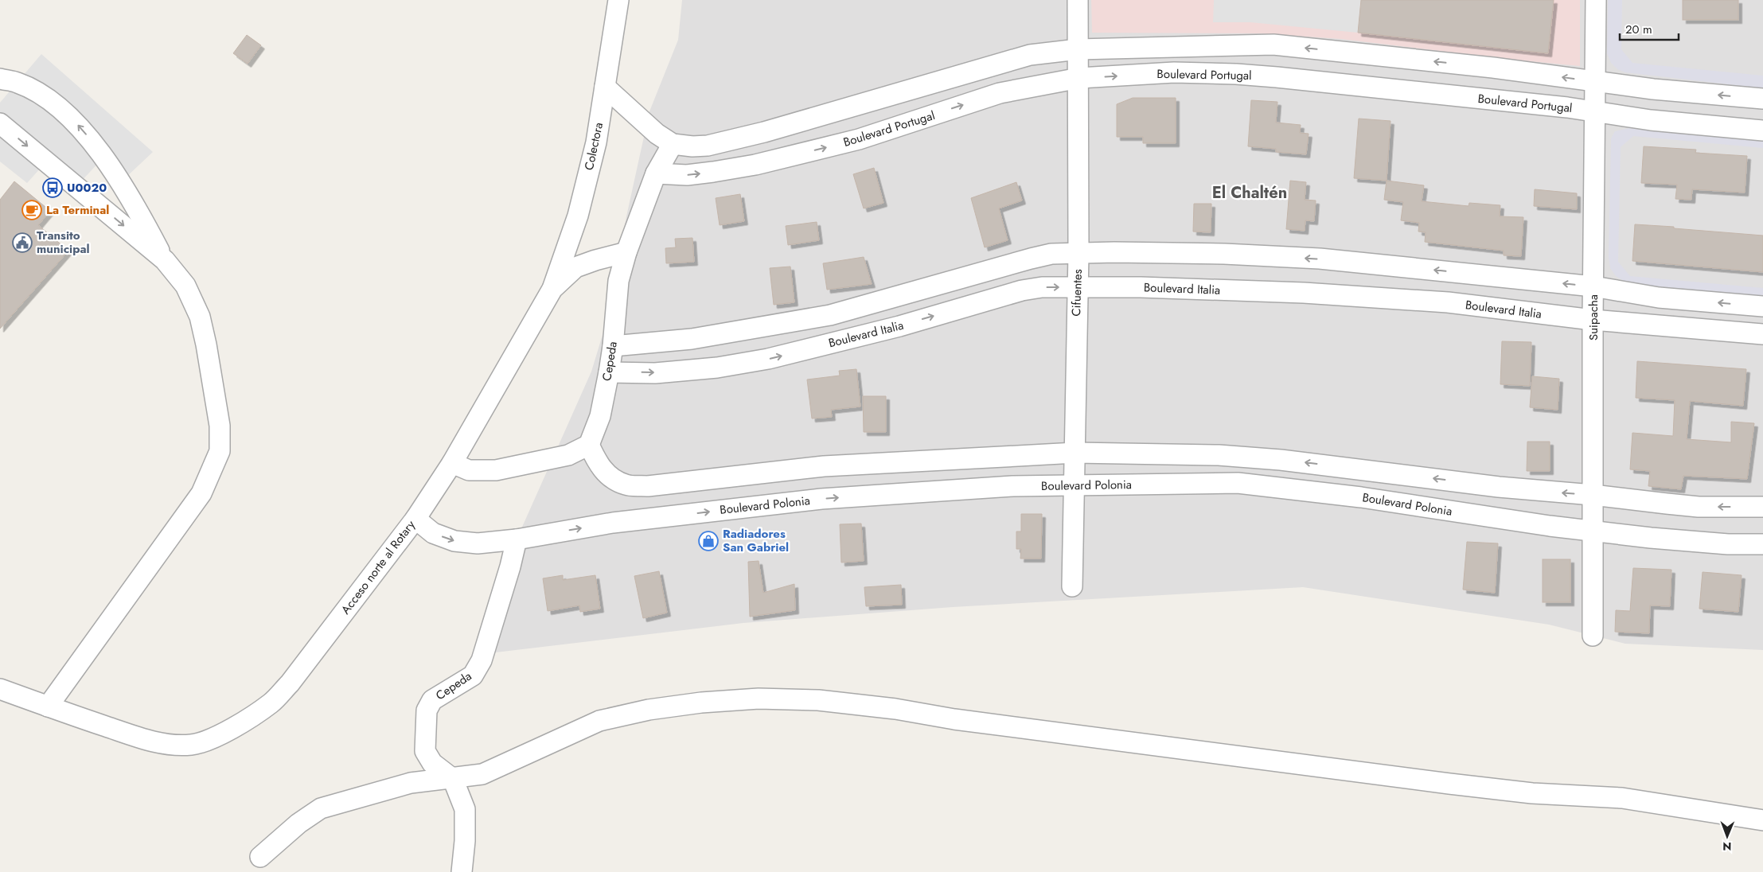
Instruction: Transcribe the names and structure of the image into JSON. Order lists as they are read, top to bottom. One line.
{"streets":{"street":["Boulevard Portugal","Colectora","Boulevard Italia","Cifuentes","Suipacha","Cepeda","Boulevard Polonia","Acceso norte al Rotary"]},"crossings":[["Boulevard Portugal","Cifuentes"],["Boulevard Portugal","Suipacha"],["Boulevard Portugal","Cepeda"],["Colectora","Acceso norte al Rotary"],["Boulevard Italia","Cifuentes"],["Boulevard Italia","Suipacha"],["Boulevard Italia","Cepeda"],["Cifuentes","Boulevard Polonia"],["Suipacha","Boulevard Polonia"],["Cepeda","Boulevard Polonia"],["Cepeda","Acceso norte al Rotary"],["Boulevard Polonia","Acceso norte al Rotary"]],"districts":["El Chaltén"],"places":{"bus stop":["U0020"],"cafe":["La Terminal"],"public building":["Transito municipal"],"shop":["Radiadores San Gabriel"]},"scale_bar":"20 m","north":"bottom"}
